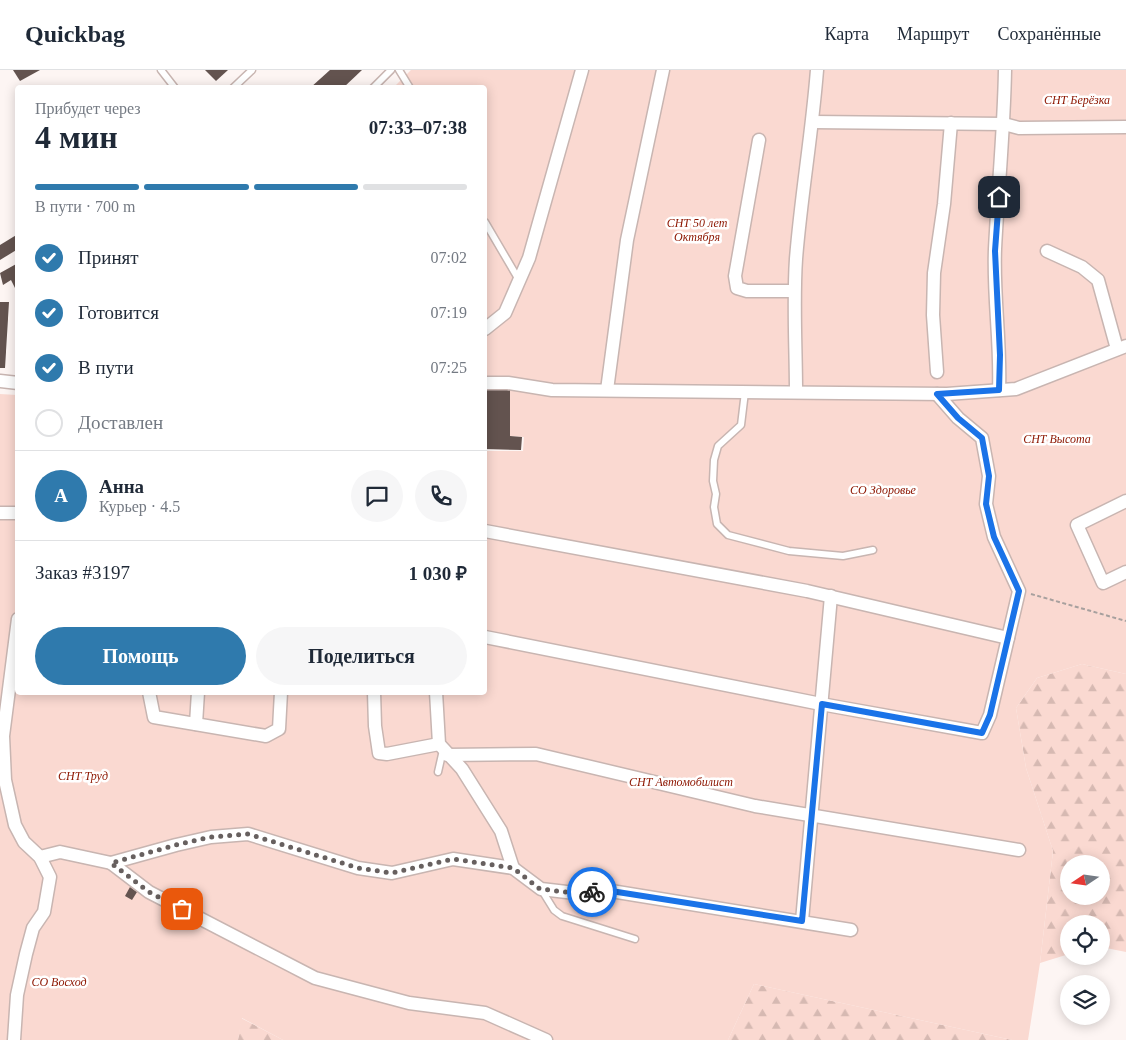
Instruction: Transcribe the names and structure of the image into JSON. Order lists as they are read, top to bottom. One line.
{"parks":["СНТ Берёзка","СНТ 50 лет Октября","СНТ Высота","СО Здоровье","СНТ Труд","СНТ Автомобилист","СО Восход"],"north":"left","page":{"header":"Quickbag","nav":["Карта","Маршрут","Сохранённые"],"heading":["4 мин","Прибудет через","07:33–07:38"],"panel":["Анна","Курьер · 4.5","Заказ #3197","1 030 ₽"],"bar":"В пути · 700 m","list":[["Принят","07:02"],["Готовится","07:19"],["В пути","07:25"],"Доставлен"],"round":"А","buttons":["Помощь","Поделиться"]}}
